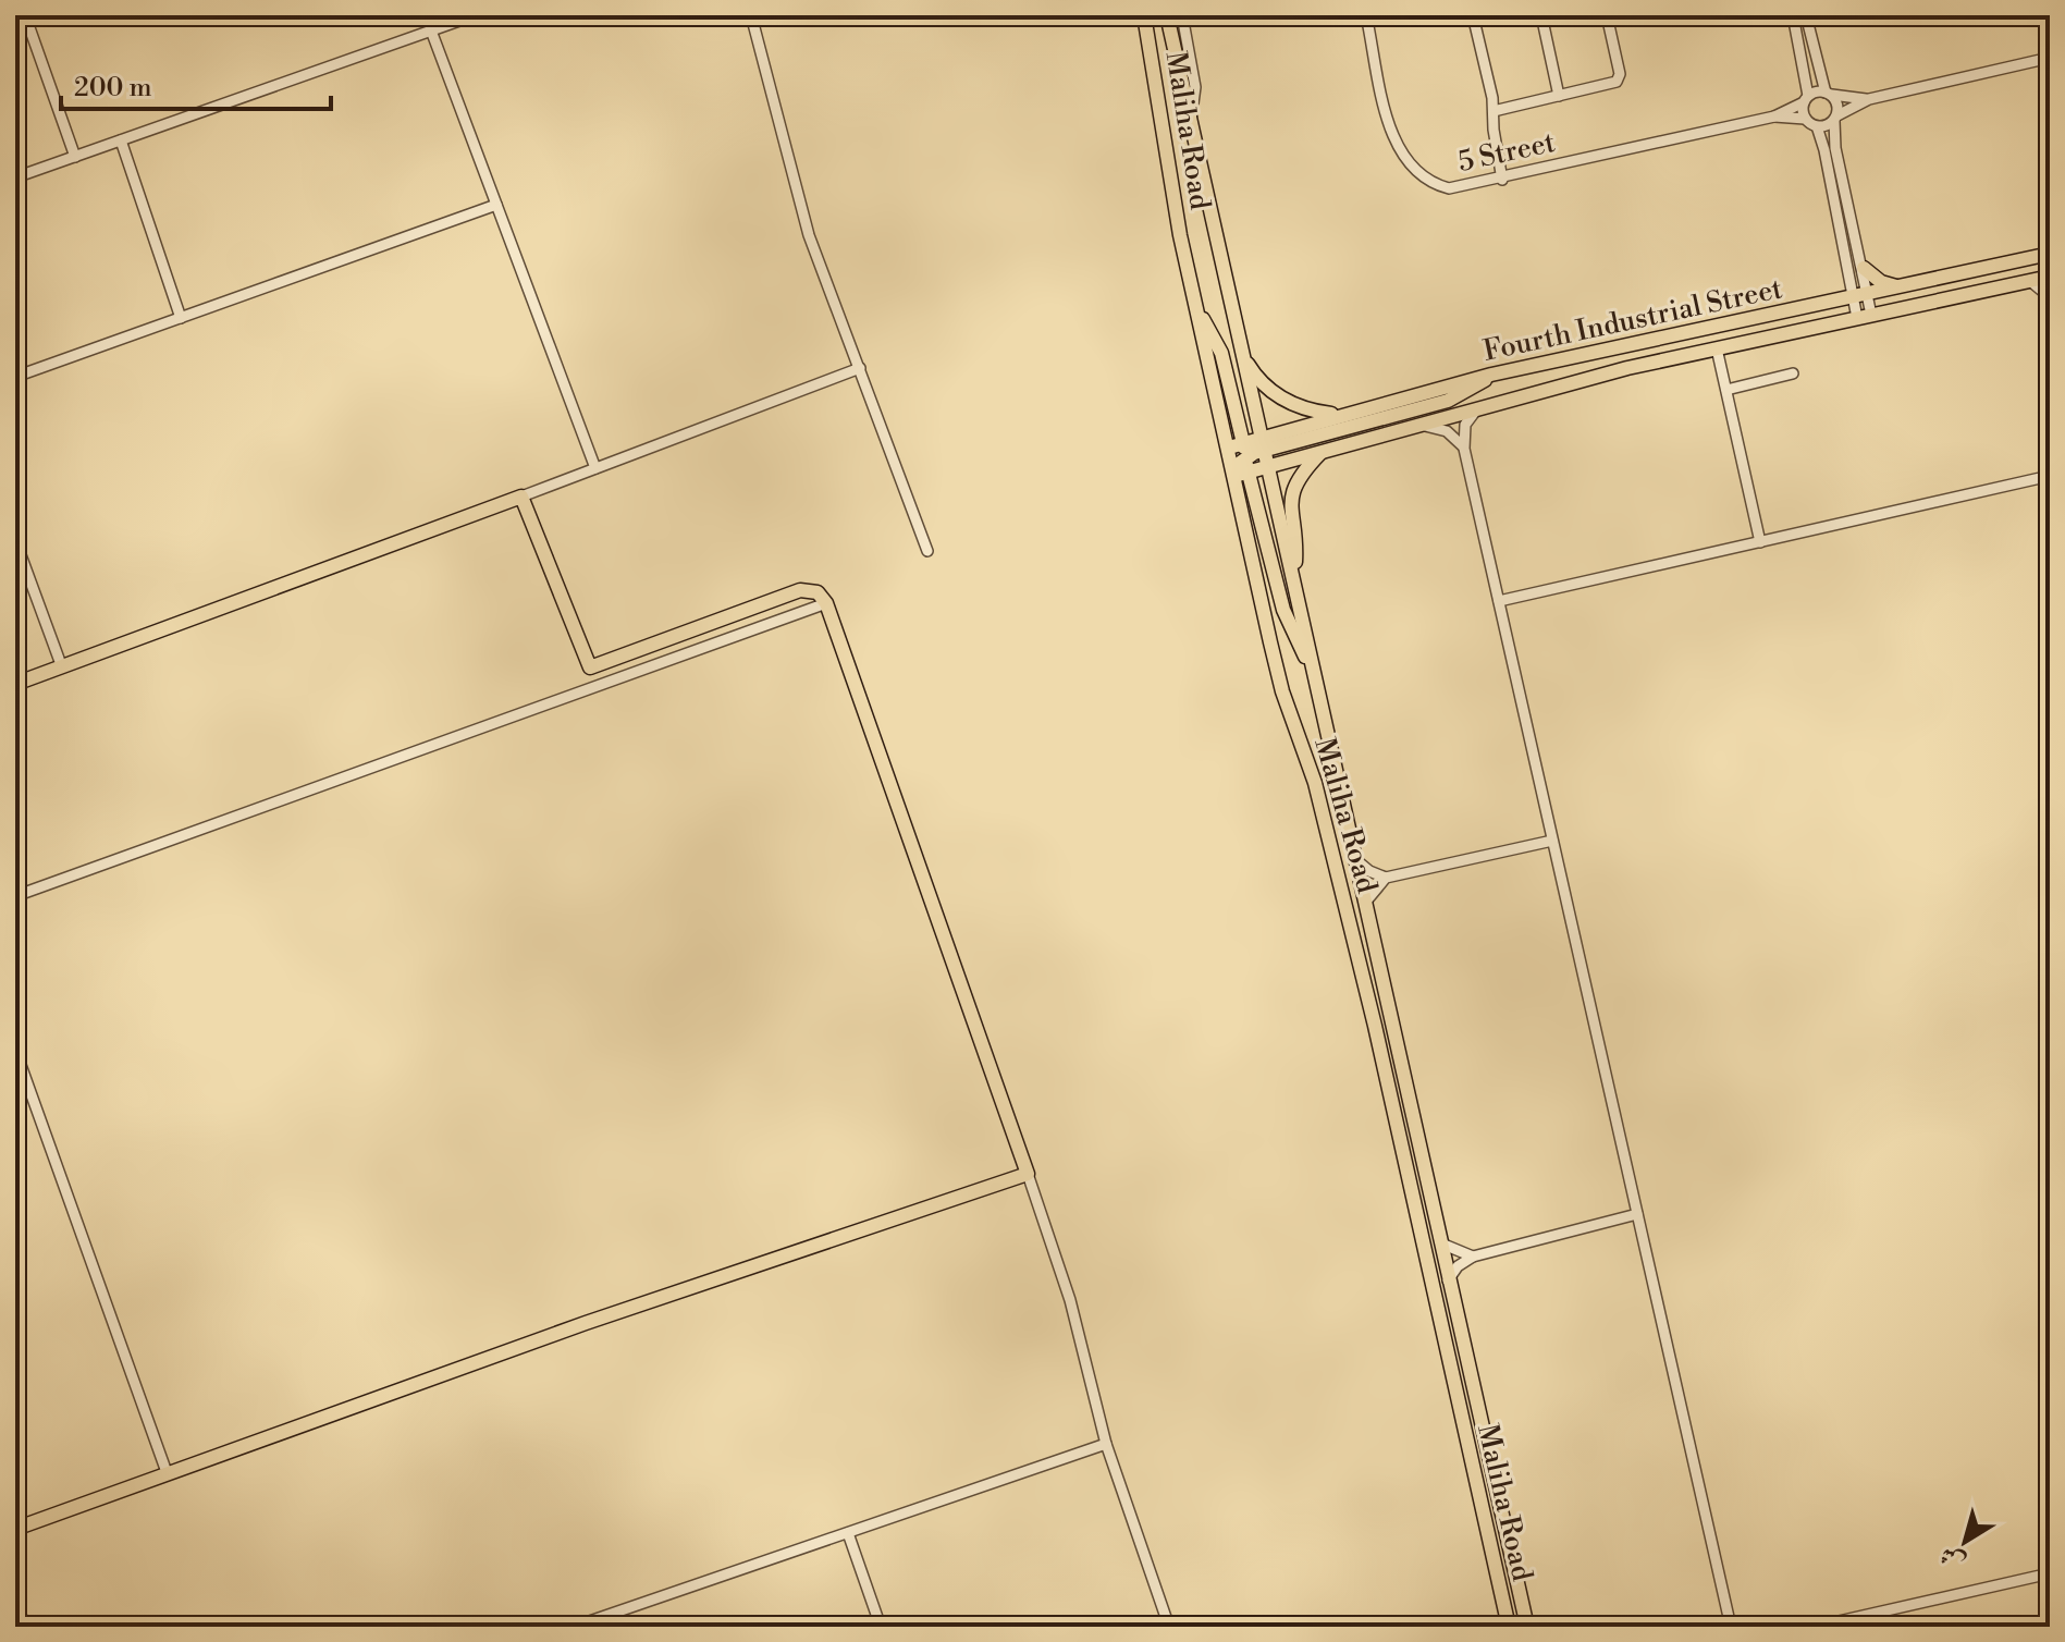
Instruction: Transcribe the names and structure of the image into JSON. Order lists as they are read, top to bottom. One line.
{"streets":{"main road":["Maliha Road","Fourth Industrial Street"],"street":["5 Street"]},"crossings":[["Maliha Road","Fourth Industrial Street"]],"scale_bar":"200 m","north":"bottom left"}
